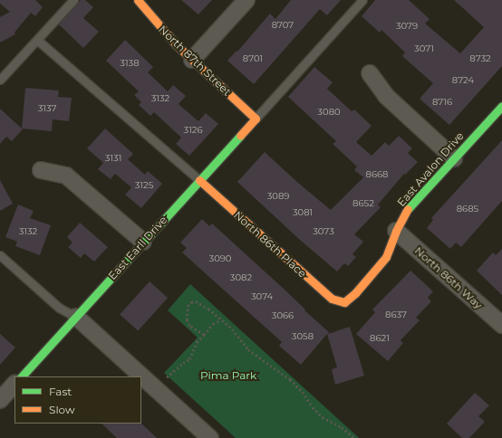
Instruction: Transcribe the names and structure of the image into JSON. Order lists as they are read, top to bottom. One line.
{"streets":{"street":["North 87th Street","East Avalon Drive","North 86th Place","East Earll Drive","North 86th Way"]},"crossings":[["North 87th Street","East Earll Drive"],["East Avalon Drive","North 86th Place"],["East Avalon Drive","North 86th Way"],["North 86th Place","East Earll Drive"]],"parks":["Pima Park"],"house_numbers":["8707","3079","3071","8701","8732","3138","8724","3132","8716","3137","3080","3126","3131","8668","3125","3089","8652","8685","3081","3132","3073","3090","3082","3074","8637","3066","3058","8621"],"legend":["Fast","Slow"]}
